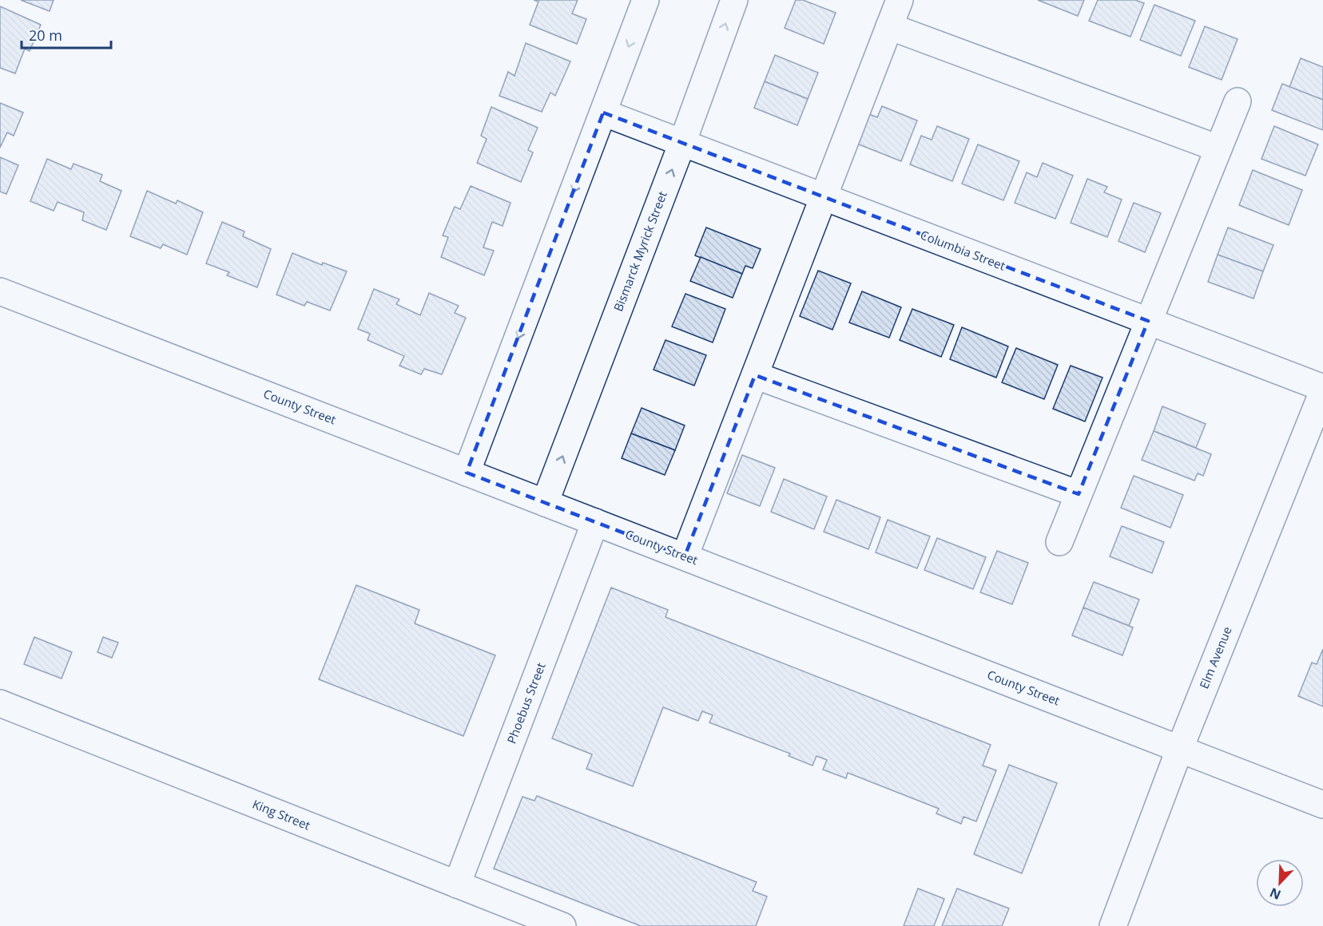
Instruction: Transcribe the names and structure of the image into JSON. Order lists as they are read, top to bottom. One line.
{"streets":{"street":["Columbia Street","Bismarck Myrick Street","County Street","Elm Avenue","Phoebus Street","King Street"]},"crossings":[["Columbia Street","Bismarck Myrick Street"],["Columbia Street","Elm Avenue"],["Bismarck Myrick Street","County Street"],["County Street","Elm Avenue"],["County Street","Phoebus Street"],["Phoebus Street","King Street"]],"scale_bar":"20 m","north":"bottom left"}
